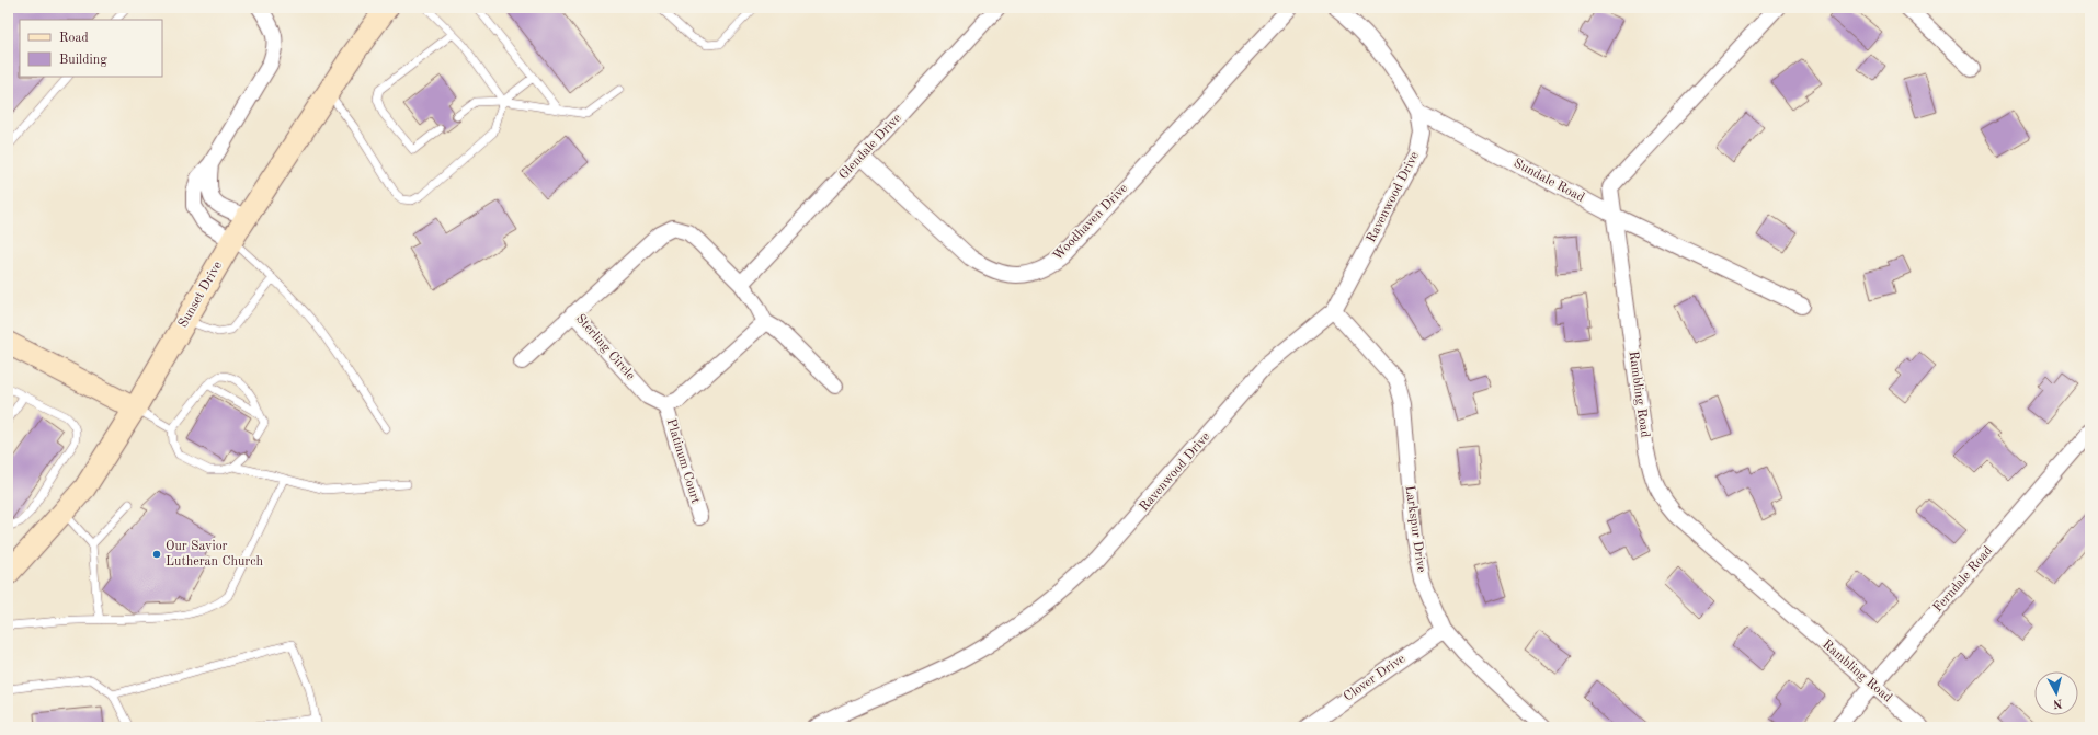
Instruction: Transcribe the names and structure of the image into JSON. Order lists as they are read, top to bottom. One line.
{"streets":{"main road":["Sunset Drive"],"street":["Glendale Drive","Sundale Road","Ravenwood Drive","Woodhaven Drive","Sterling Circle","Rambling Road","Platinum Court","Larkspur Drive","Ferndale Road","Clover Drive"]},"crossings":[["Glendale Drive","Woodhaven Drive"],["Glendale Drive","Sterling Circle"],["Sundale Road","Ravenwood Drive"],["Sundale Road","Rambling Road"],["Ravenwood Drive","Larkspur Drive"],["Sterling Circle","Platinum Court"],["Rambling Road","Ferndale Road"],["Larkspur Drive","Clover Drive"]],"places":["Our Savior Lutheran Church"],"legend":["Road","Building"],"north":"bottom"}
